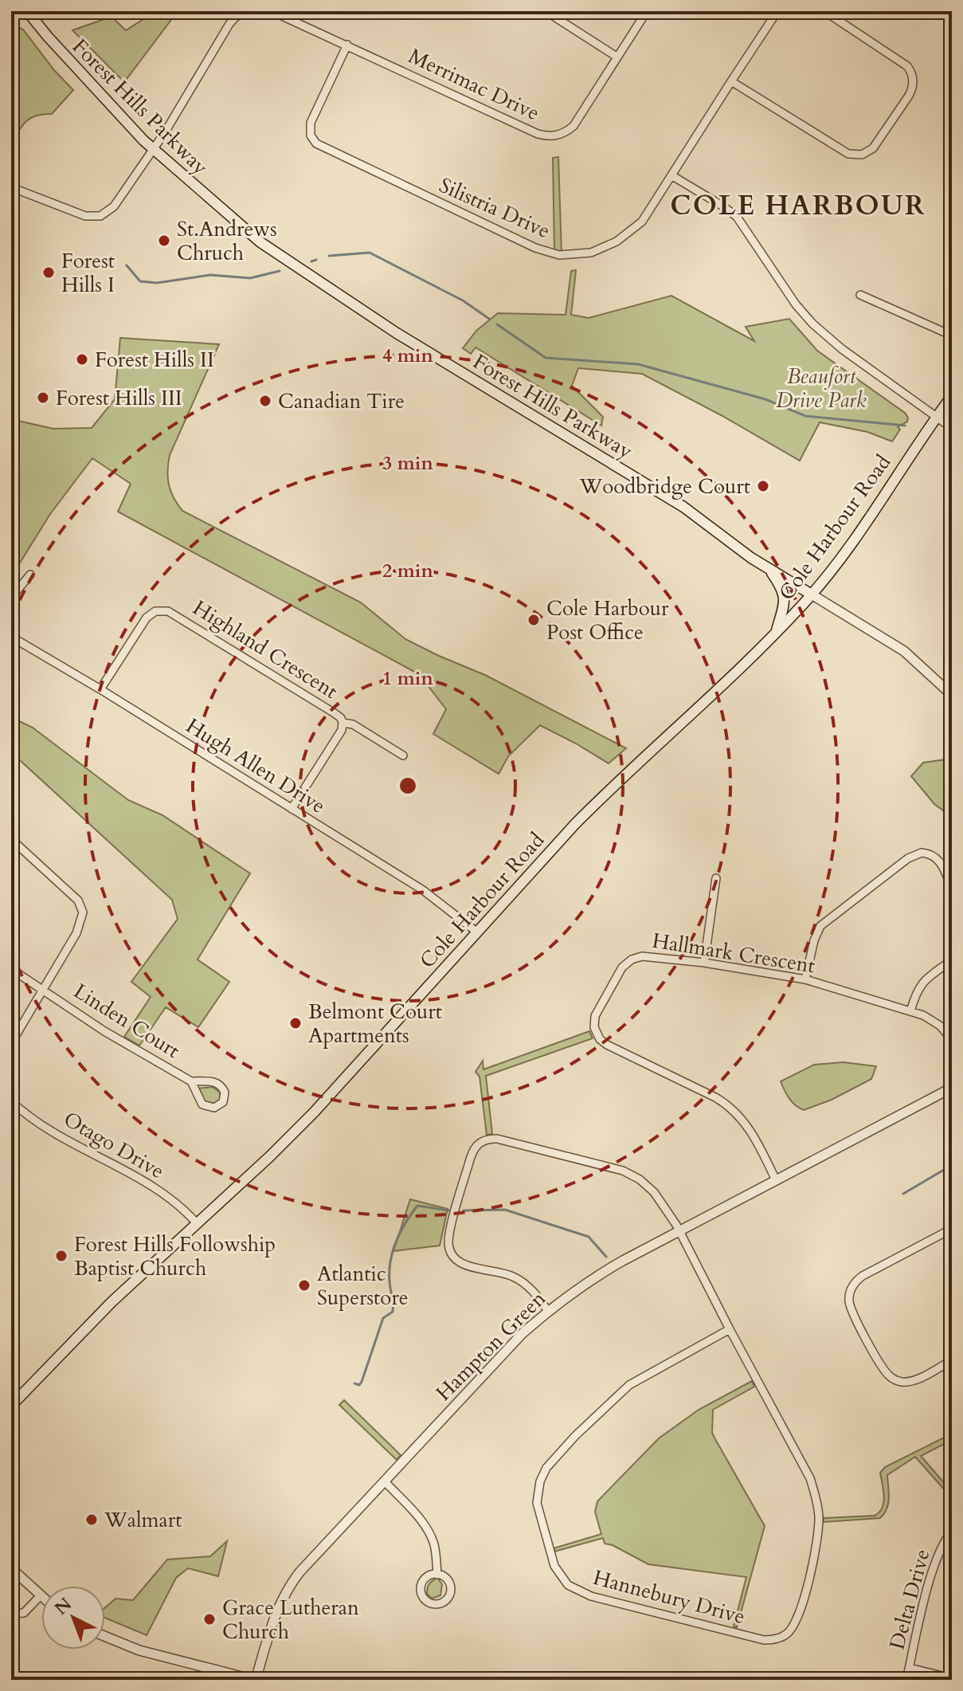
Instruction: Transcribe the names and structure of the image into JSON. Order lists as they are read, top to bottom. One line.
{"streets":{"main road":["Forest Hills Parkway","Cole Harbour Road"],"street":["Merrimac Drive","Silistria Drive","Highland Crescent","Hugh Allen Drive","Hallmark Crescent","Linden Court","Otago Drive","Hampton Green","Hannebury Drive","Delta Drive"]},"crossings":[["Merrimac Drive","Silistria Drive"],["Forest Hills Parkway","Cole Harbour Road"],["Cole Harbour Road","Hugh Allen Drive"],["Cole Harbour Road","Otago Drive"],["Highland Crescent","Hugh Allen Drive"],["Hallmark Crescent","Hampton Green"],["Hampton Green","Hannebury Drive"]],"districts":["COLE HARBOUR"],"parks":["Beaufort Drive Park"],"places":["St.Andrews Chruch","Forest Hills I","Forest Hills II","Forest Hills III","Canadian Tire","Woodbridge Court","Cole Harbour Post Office","Belmont Court Apartments","Forest Hills Followship Baptist Church","Atlantic Superstore","Walmart","Grace Lutheran Church"],"north":"top left","rings":["4 min","3 min","2 min","1 min"]}
